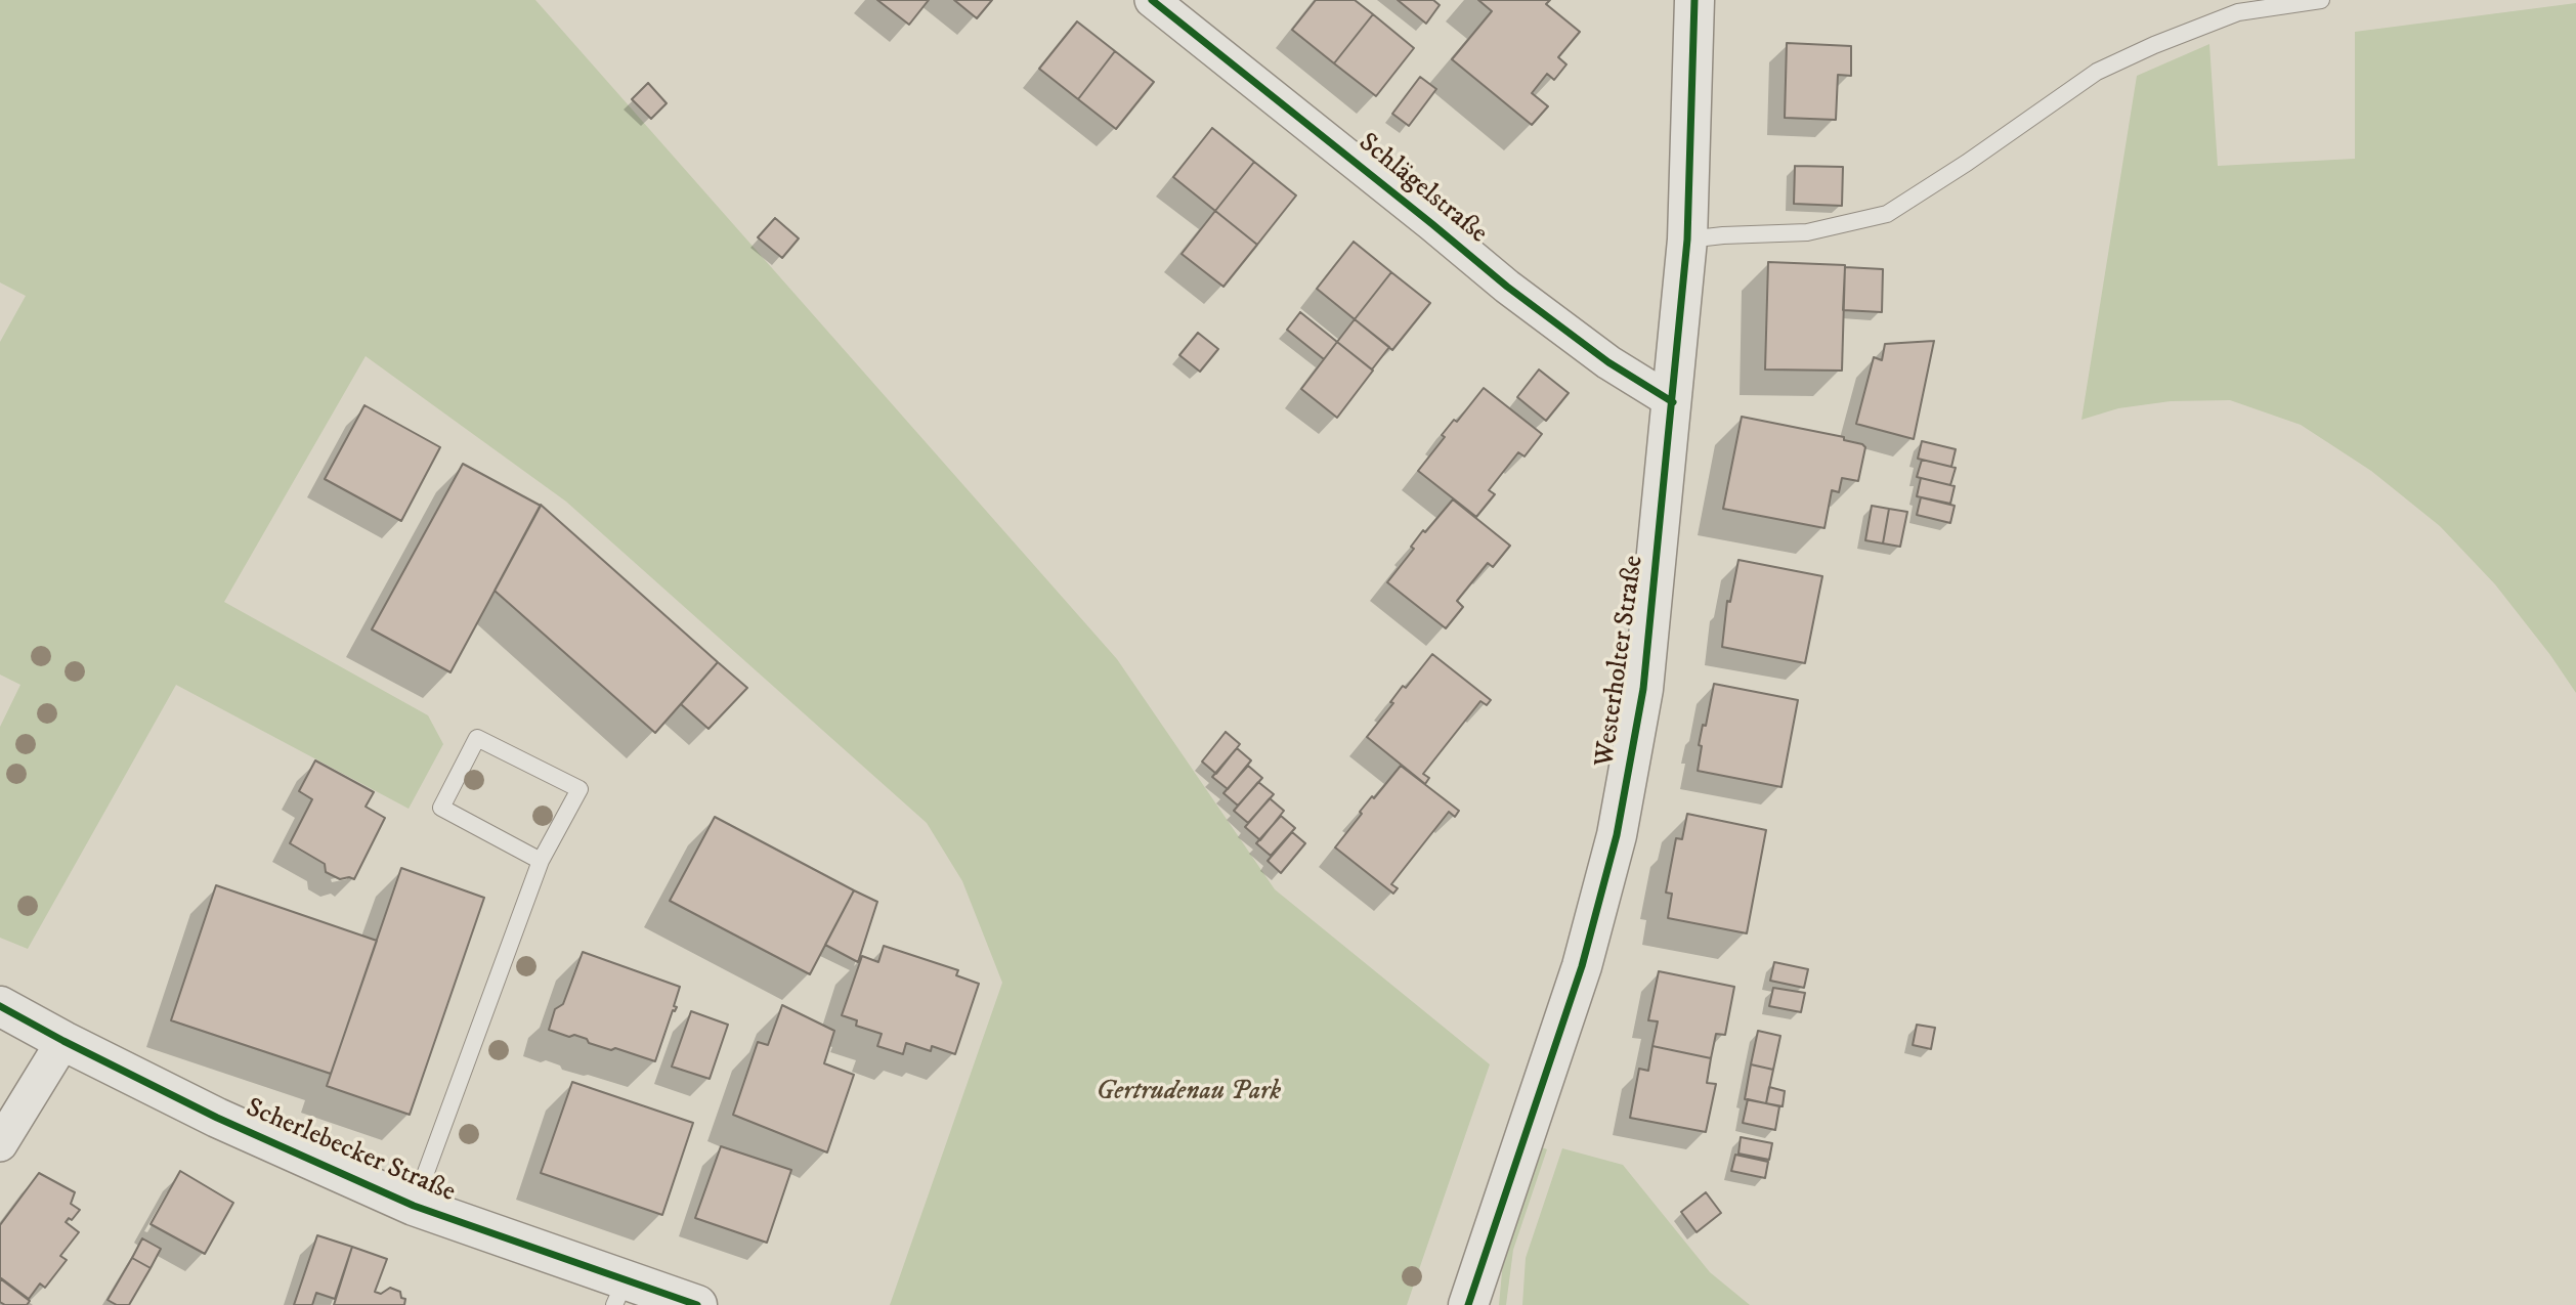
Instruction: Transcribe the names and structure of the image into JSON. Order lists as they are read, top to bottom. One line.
{"streets":{"street":["Schlägelstraße","Westerholter Straße","Scherlebecker Straße"]},"crossings":[["Schlägelstraße","Westerholter Straße"]],"parks":["Gertrudenau Park"]}
